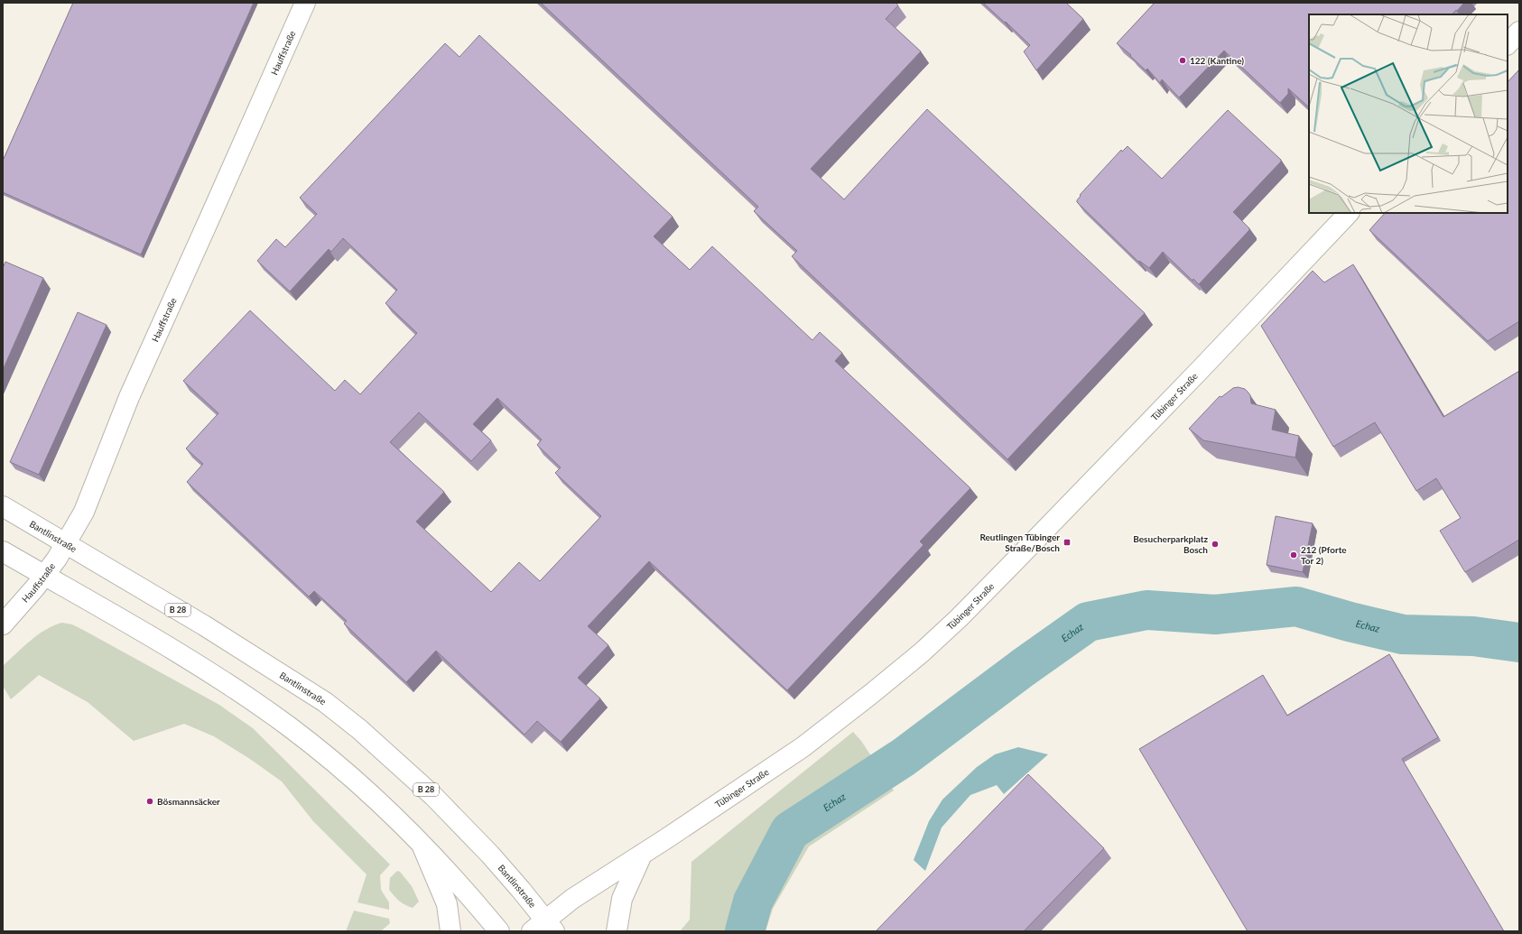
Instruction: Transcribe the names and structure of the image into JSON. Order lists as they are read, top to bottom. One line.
{"streets":{"main road":["Hauffstraße","Tübinger Straße","Bantlinstraße","B 28"]},"crossings":[["Hauffstraße","Bantlinstraße"],["Tübinger Straße","Bantlinstraße"]],"water":["Echaz"],"places":{"other":["122 (Kantine)","Besucherparkplatz Bosch","212 (Pforte Tor 2)","Bösmannsäcker"],"transit":["Reutlingen Tübinger Straße/Bosch"]}}
